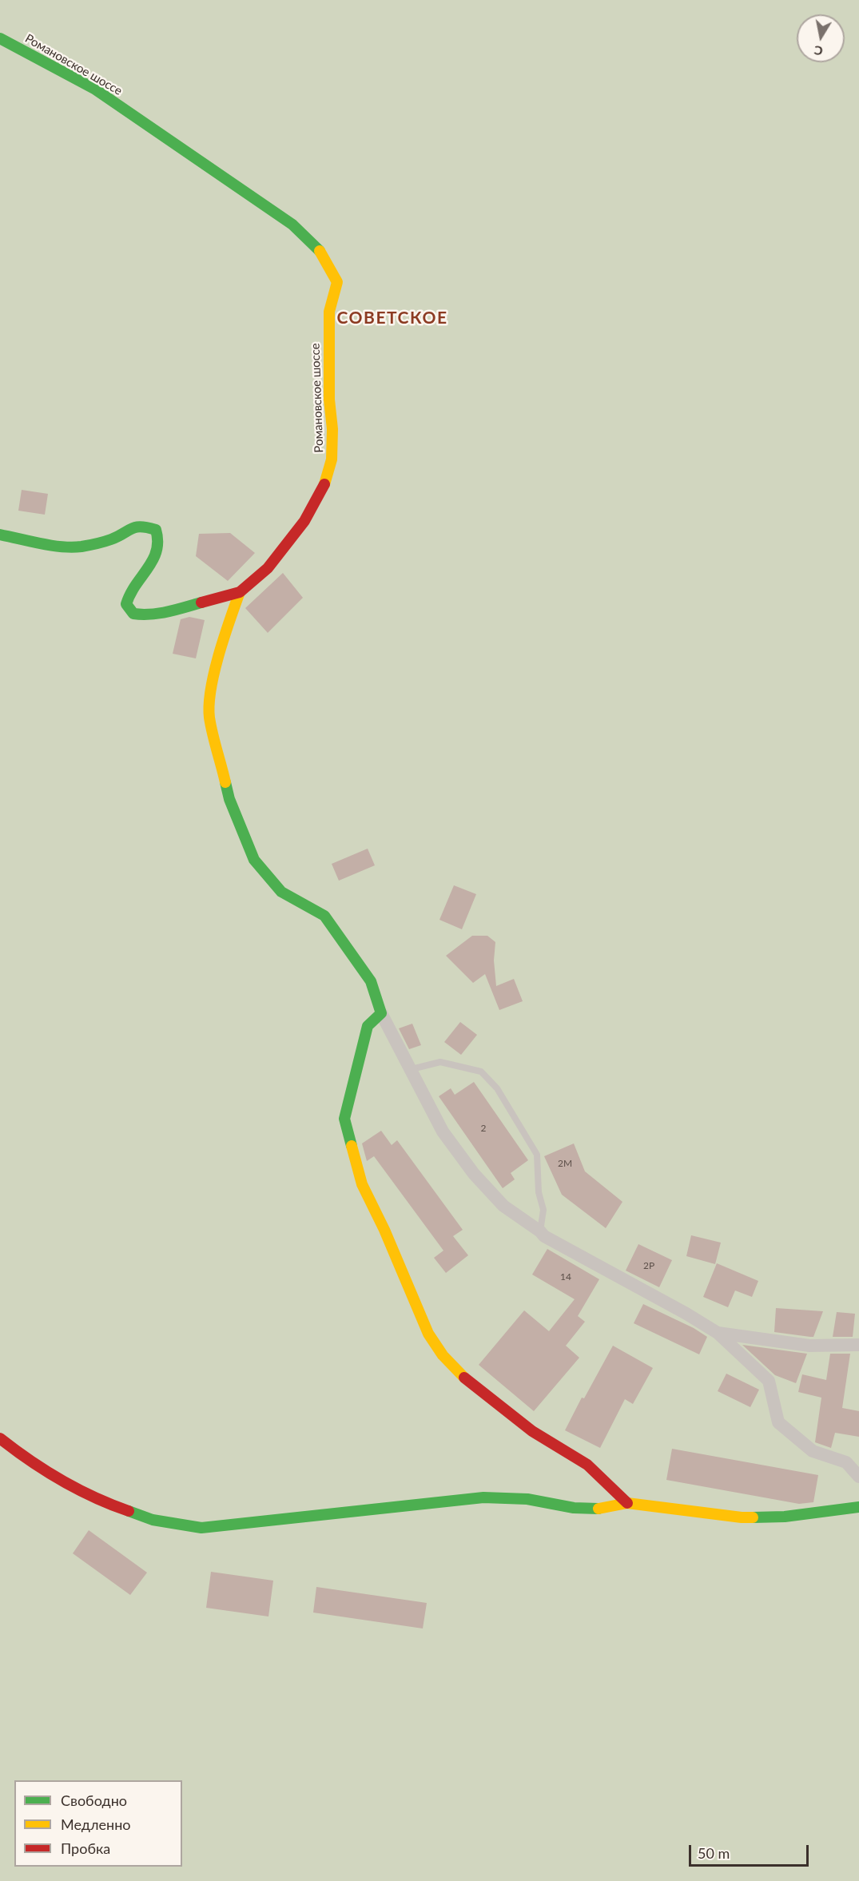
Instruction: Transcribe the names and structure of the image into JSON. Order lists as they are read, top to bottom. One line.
{"streets":{"street":["Романовское шоссе"]},"districts":["СОВЕТСКОЕ"],"house_numbers":["2","2М","2Р","14"],"legend":["Свободно","Медленно","Пробка"],"scale_bar":"50 m","north":"bottom"}
